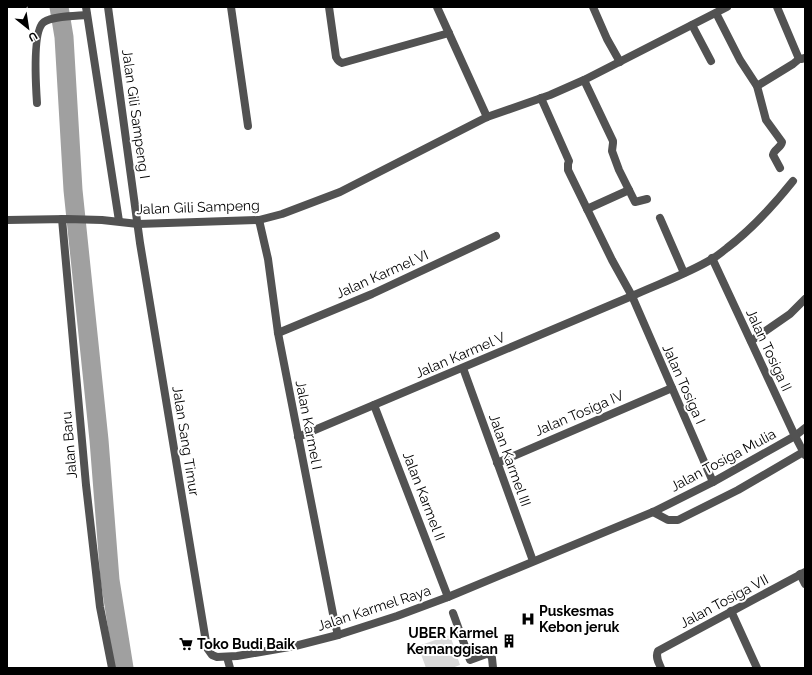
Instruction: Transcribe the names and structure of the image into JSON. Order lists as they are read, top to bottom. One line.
{"streets":{"street":["Jalan Gili Sampeng I","Jalan Gili Sampeng","Jalan Karmel VI","Jalan Tosiga II","Jalan Karmel V","Jalan Tosiga I","Jalan Tosiga IV","Jalan Karmel I","Jalan Sang Timur","Jalan Baru","Jalan Karmel III","Jalan Tosiga Mulia","Jalan Karmel II","Jalan Tosiga VII","Jalan Karmel Raya"]},"crossings":[["Jalan Gili Sampeng I","Jalan Gili Sampeng"],["Jalan Gili Sampeng I","Jalan Sang Timur"],["Jalan Gili Sampeng","Jalan Tosiga I"],["Jalan Gili Sampeng","Jalan Karmel I"],["Jalan Gili Sampeng","Jalan Sang Timur"],["Jalan Gili Sampeng","Jalan Baru"],["Jalan Karmel VI","Jalan Karmel I"],["Jalan Tosiga II","Jalan Karmel V"],["Jalan Tosiga II","Jalan Tosiga Mulia"],["Jalan Karmel V","Jalan Tosiga I"],["Jalan Karmel V","Jalan Karmel I"],["Jalan Karmel V","Jalan Karmel III"],["Jalan Karmel V","Jalan Karmel II"],["Jalan Tosiga I","Jalan Tosiga IV"],["Jalan Tosiga I","Jalan Tosiga Mulia"],["Jalan Tosiga IV","Jalan Karmel III"],["Jalan Karmel I","Jalan Karmel Raya"],["Jalan Sang Timur","Jalan Karmel Raya"],["Jalan Karmel III","Jalan Tosiga Mulia"],["Jalan Karmel III","Jalan Karmel Raya"],["Jalan Tosiga Mulia","Jalan Karmel Raya"],["Jalan Karmel II","Jalan Karmel Raya"]],"places":{"hospital":["Puskesmas Kebon jeruk"],"building":["UBER Karmel Kemanggisan"],"supermarket":["Toko Budi Baik"]},"north":"bottom right"}
